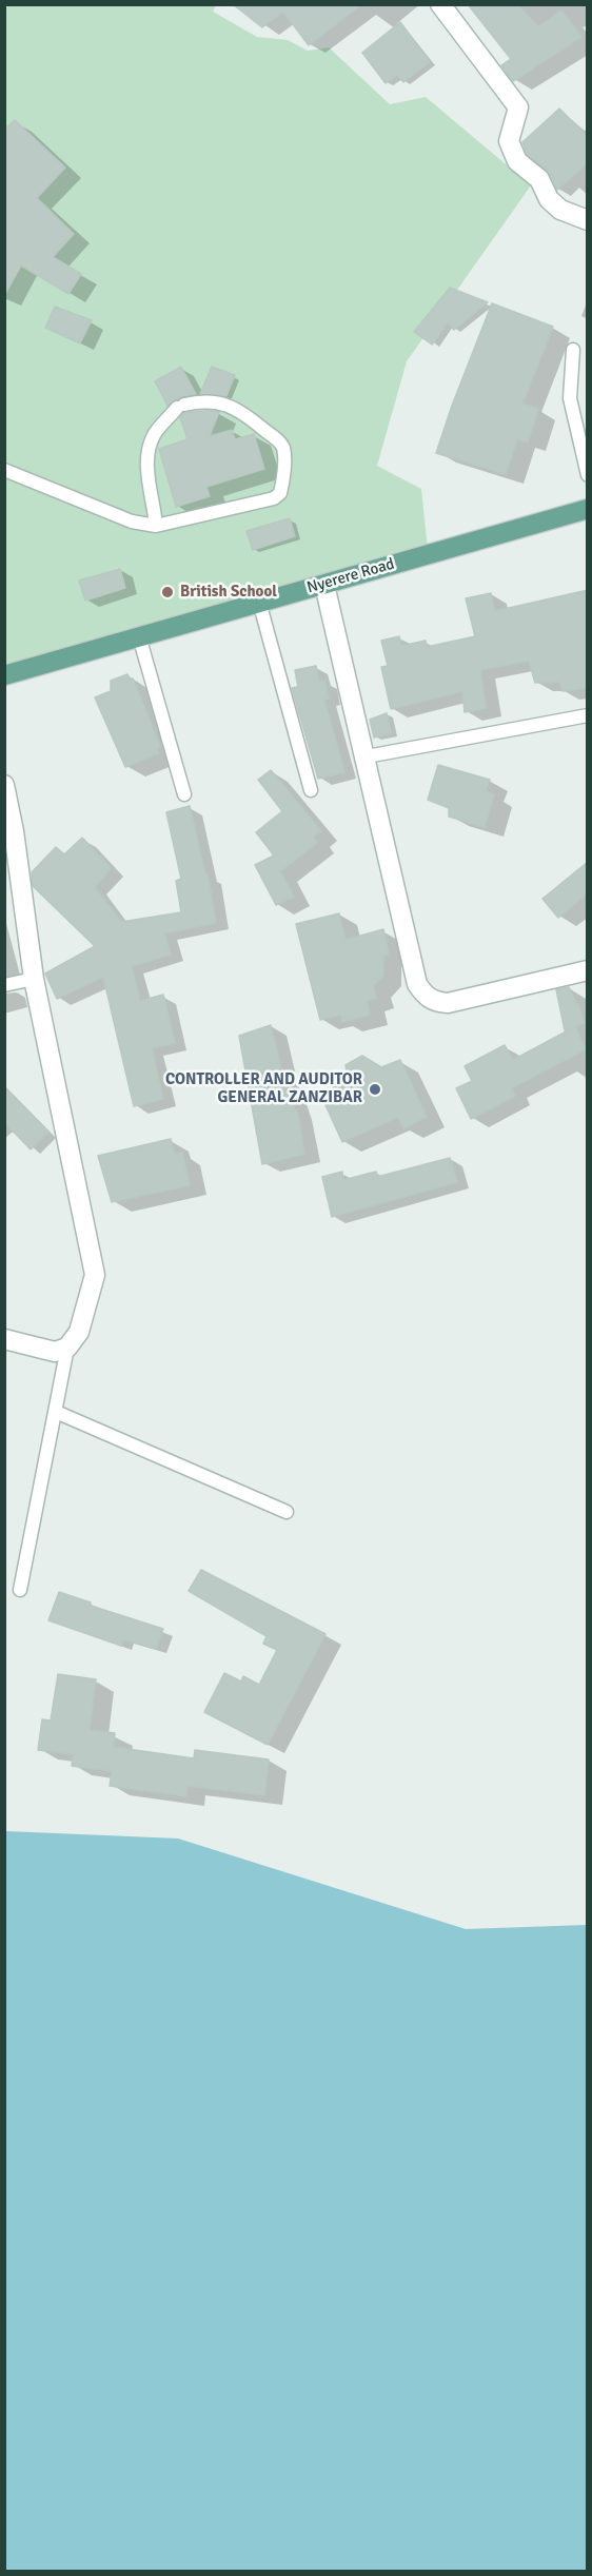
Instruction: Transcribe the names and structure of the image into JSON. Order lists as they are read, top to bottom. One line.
{"streets":{"main road":["Nyerere Road"]},"places":["British School","CONTROLLER AND AUDITOR GENERAL ZANZIBAR"]}
